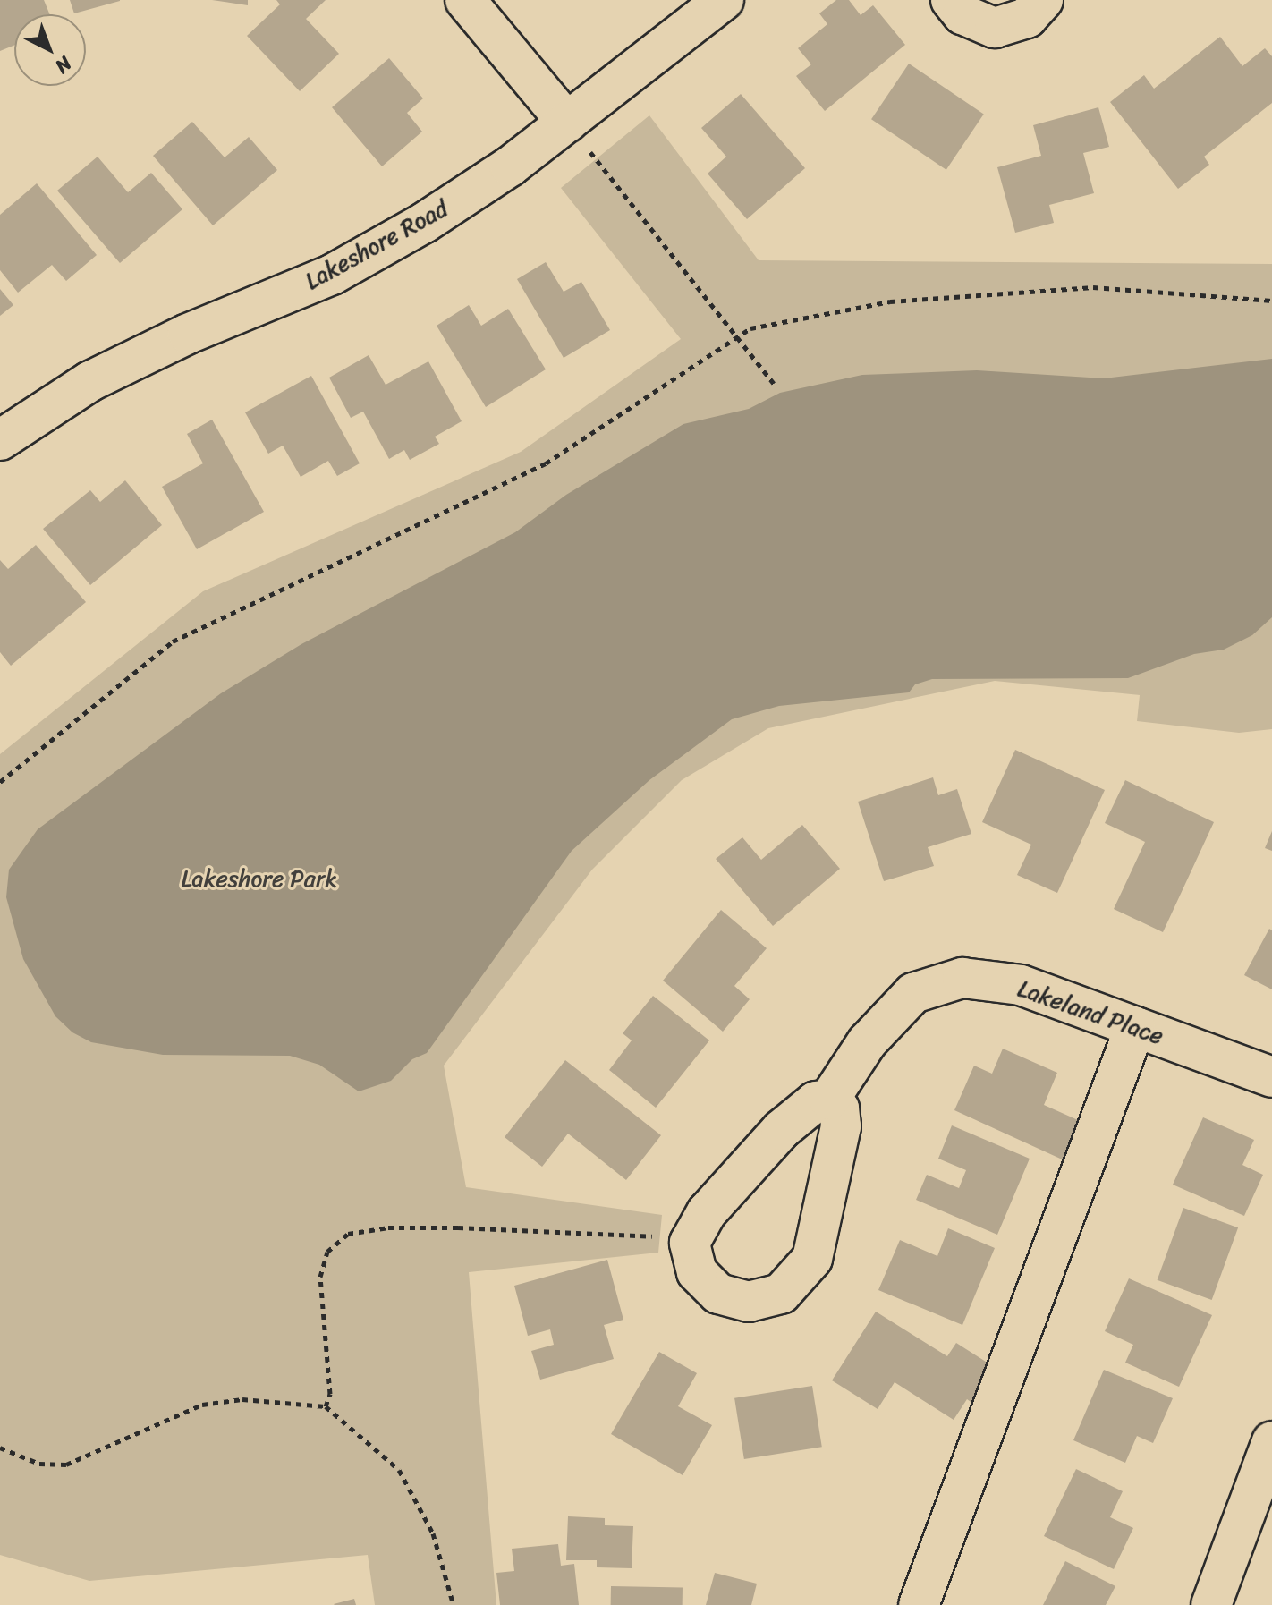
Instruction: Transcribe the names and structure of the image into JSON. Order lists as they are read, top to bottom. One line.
{"streets":{"street":["Lakeshore Road","Lakeland Place"]},"parks":["Lakeshore Park"],"north":"bottom right"}
